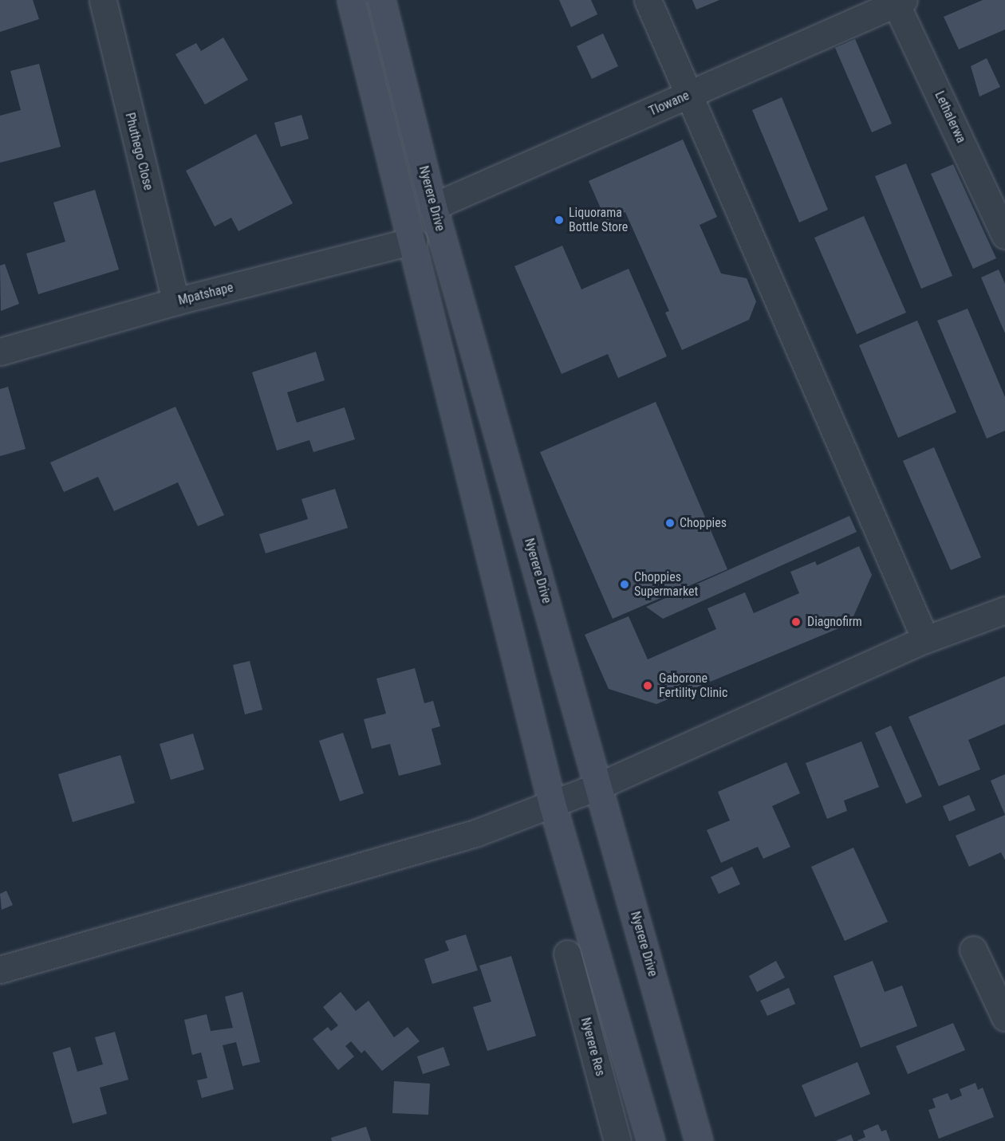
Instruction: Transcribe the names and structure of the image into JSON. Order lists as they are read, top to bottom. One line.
{"streets":{"main road":["Nyerere Drive"],"street":["Tlowane","Lethalerwa","Phuthego Close","Mpatshape","Nyerere Res"]},"crossings":[["Tlowane","Lethalerwa"],["Tlowane","Nyerere Drive"],["Phuthego Close","Mpatshape"]],"places":["Liquorama Bottle Store","Choppies","Choppies Supermarket","Diagnofirm","Gaborone Fertility Clinic"]}
